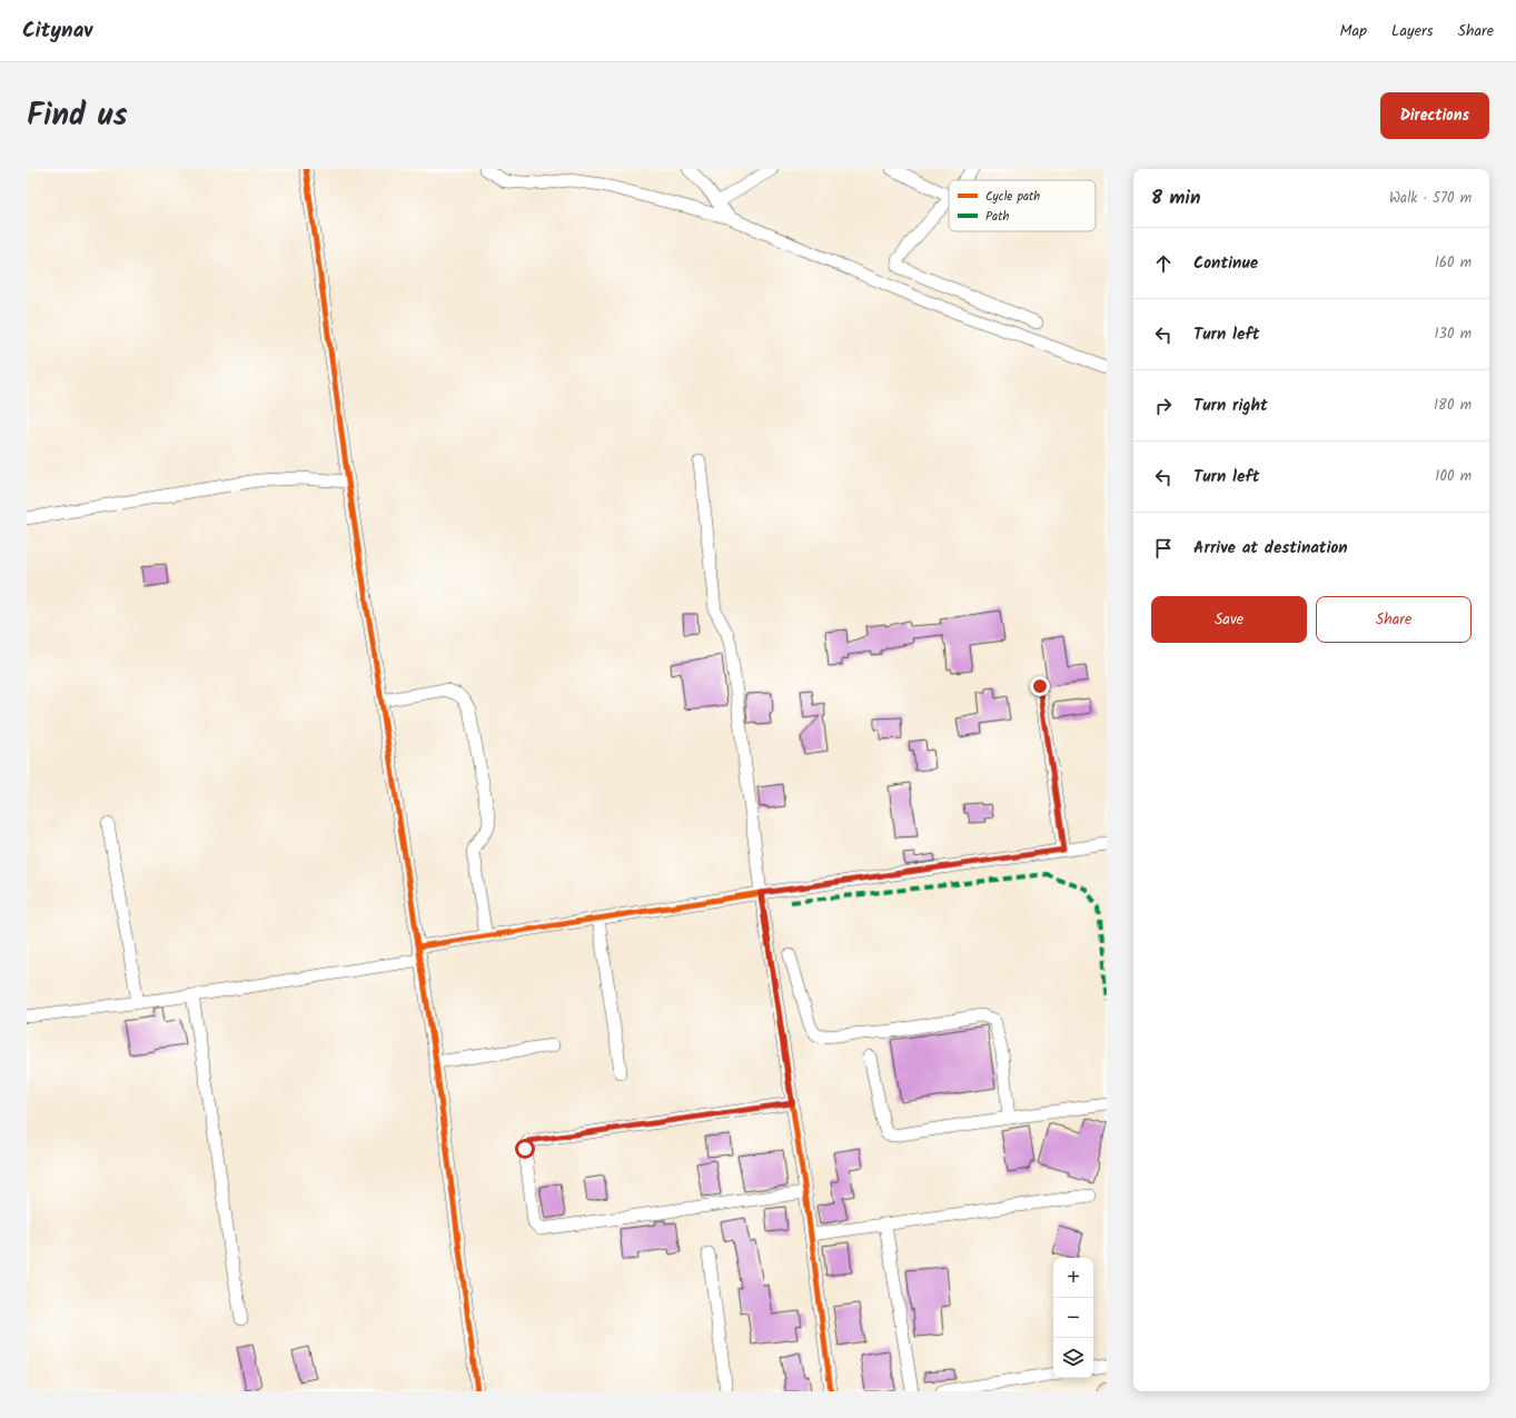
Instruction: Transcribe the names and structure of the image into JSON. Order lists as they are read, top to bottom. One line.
{"legend":["Cycle path","Path"],"page":{"header":"Citynav","nav":["Map","Layers","Share"],"title":"Find us","buttons":["Directions",["Save","Share"]],"heading":["8 min","Walk · 570 m"],"list":[["Continue","160 m"],["Turn left","130 m"],["Turn right","180 m"],["Turn left","100 m"],"Arrive at destination"],"map_buttons":["+","−"]}}
